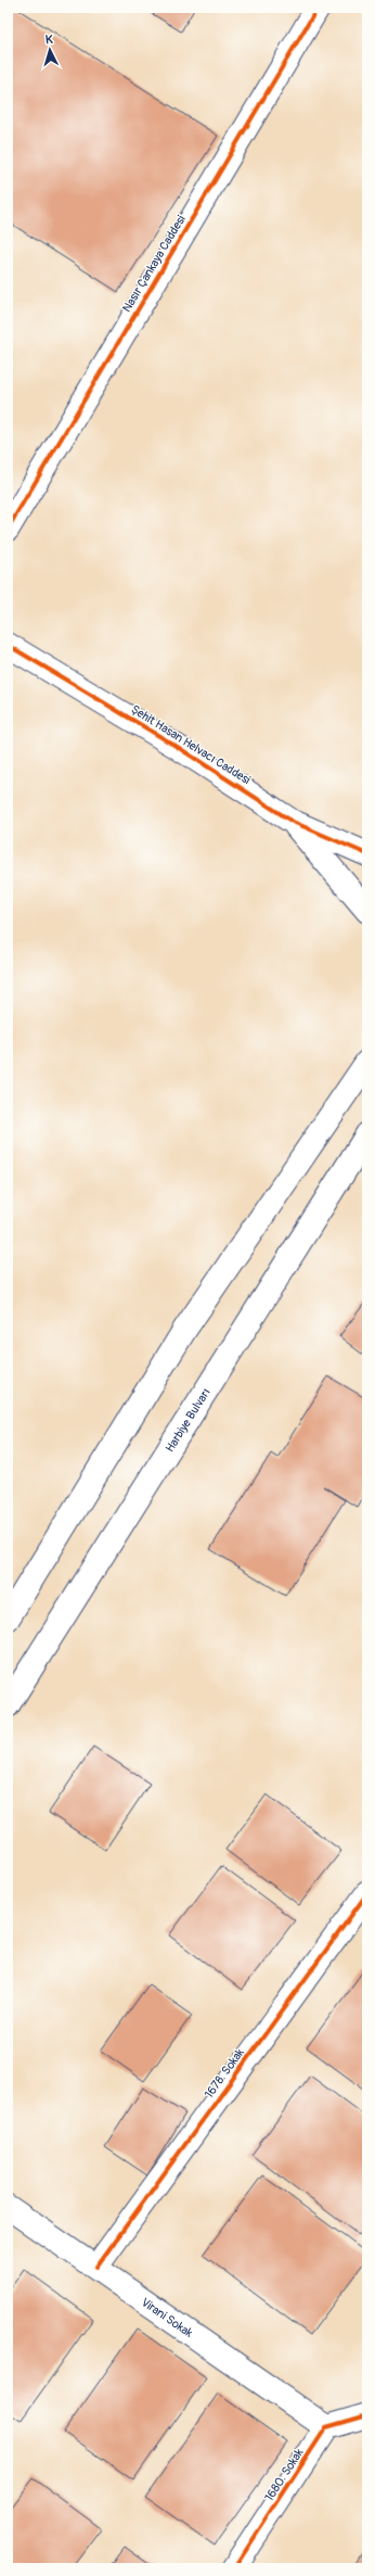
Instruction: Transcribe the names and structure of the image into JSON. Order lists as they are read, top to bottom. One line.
{"streets":{"street":["Nasır Çankaya Caddesi","Şehit Hasan Helvacı Caddesi","Harbiye Bulvarı","1678. Sokak","Virani Sokak","1680. Sokak"]},"crossings":[["1678. Sokak","Virani Sokak"],["Virani Sokak","1680. Sokak"]],"north":"top"}
